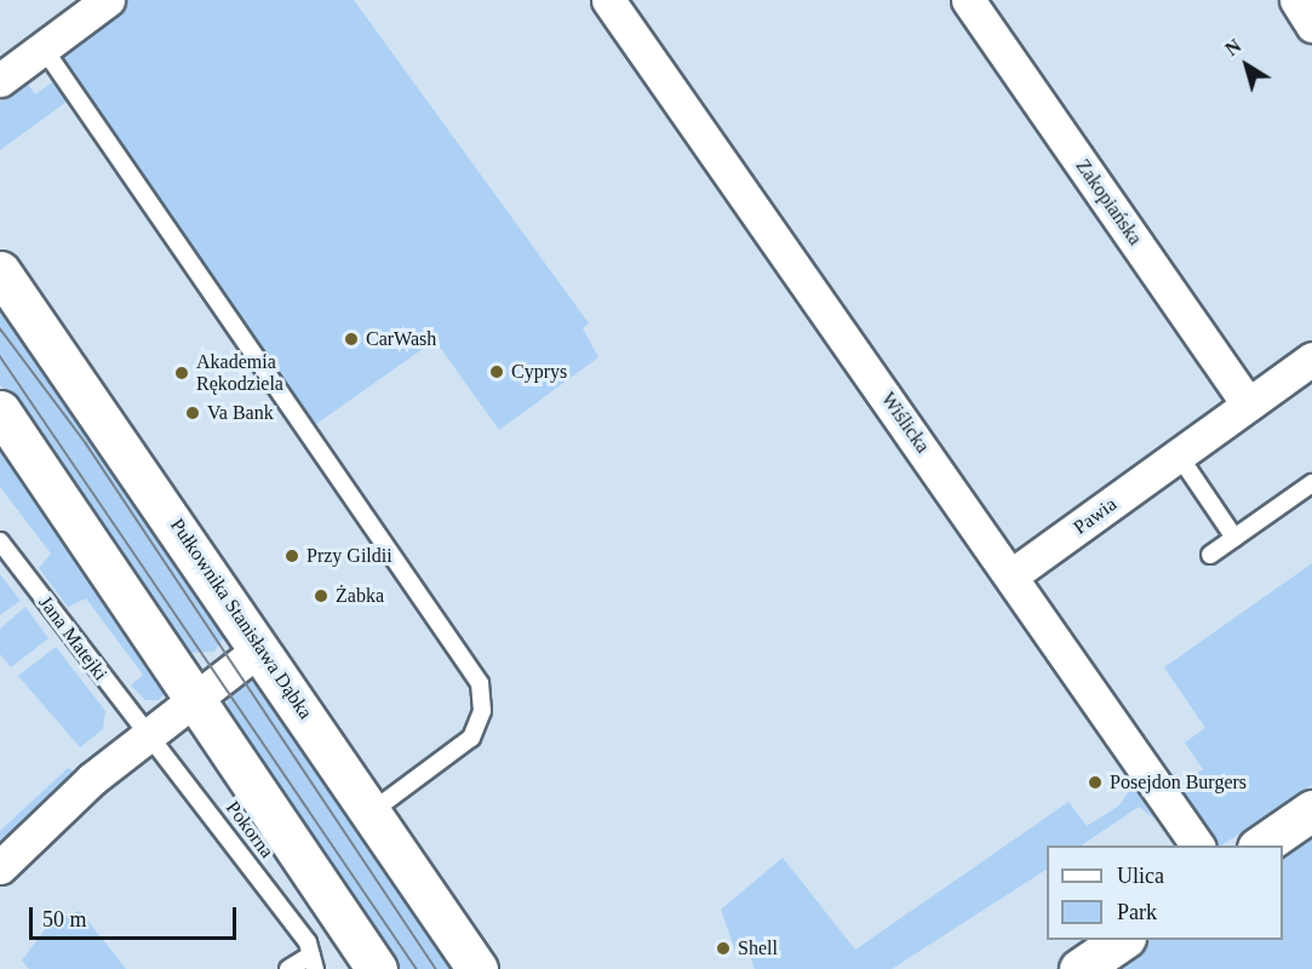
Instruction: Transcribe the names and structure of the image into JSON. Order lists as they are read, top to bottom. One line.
{"streets":{"street":["Zakopiańska","Wiślicka","Pawia","Pułkownika Stanisława Dąbka"],"lane":["Jana Matejki","Pokorna"]},"crossings":[["Zakopiańska","Pawia"],["Wiślicka","Pawia"],["Jana Matejki","Pokorna"]],"places":["CarWash","Cyprys","Akademia Rękodziela","Va Bank","Przy Gildii","Żabka","Posejdon Burgers","Shell"],"legend":["Ulica","Park"],"scale_bar":"50 m","north":"top left"}
